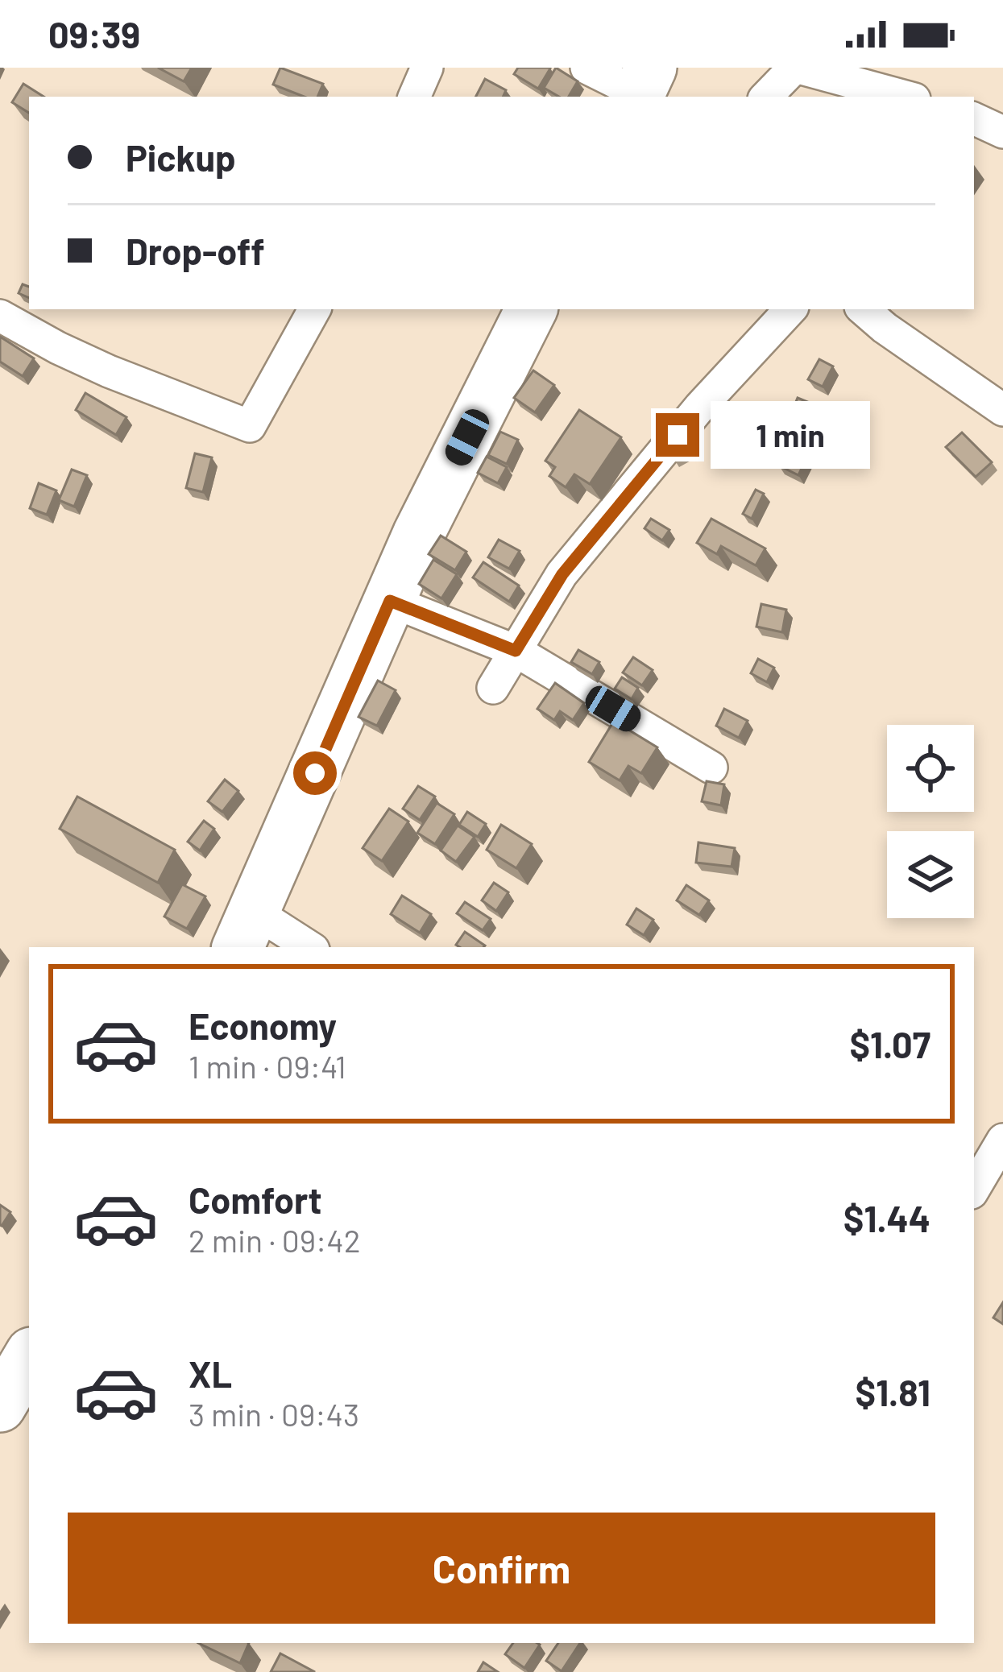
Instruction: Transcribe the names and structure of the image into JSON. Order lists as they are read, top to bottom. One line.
{"page":{"status":"09:39","banner":["Pickup","Drop-off"],"bubble":"1 min","list":[{"name":"Economy","note":"1 min · 09:41","value":"$1.07"},{"name":"Comfort","note":"2 min · 09:42","value":"$1.44"},{"name":"XL","note":"3 min · 09:43","value":"$1.81"}],"buttons":"Confirm"}}
